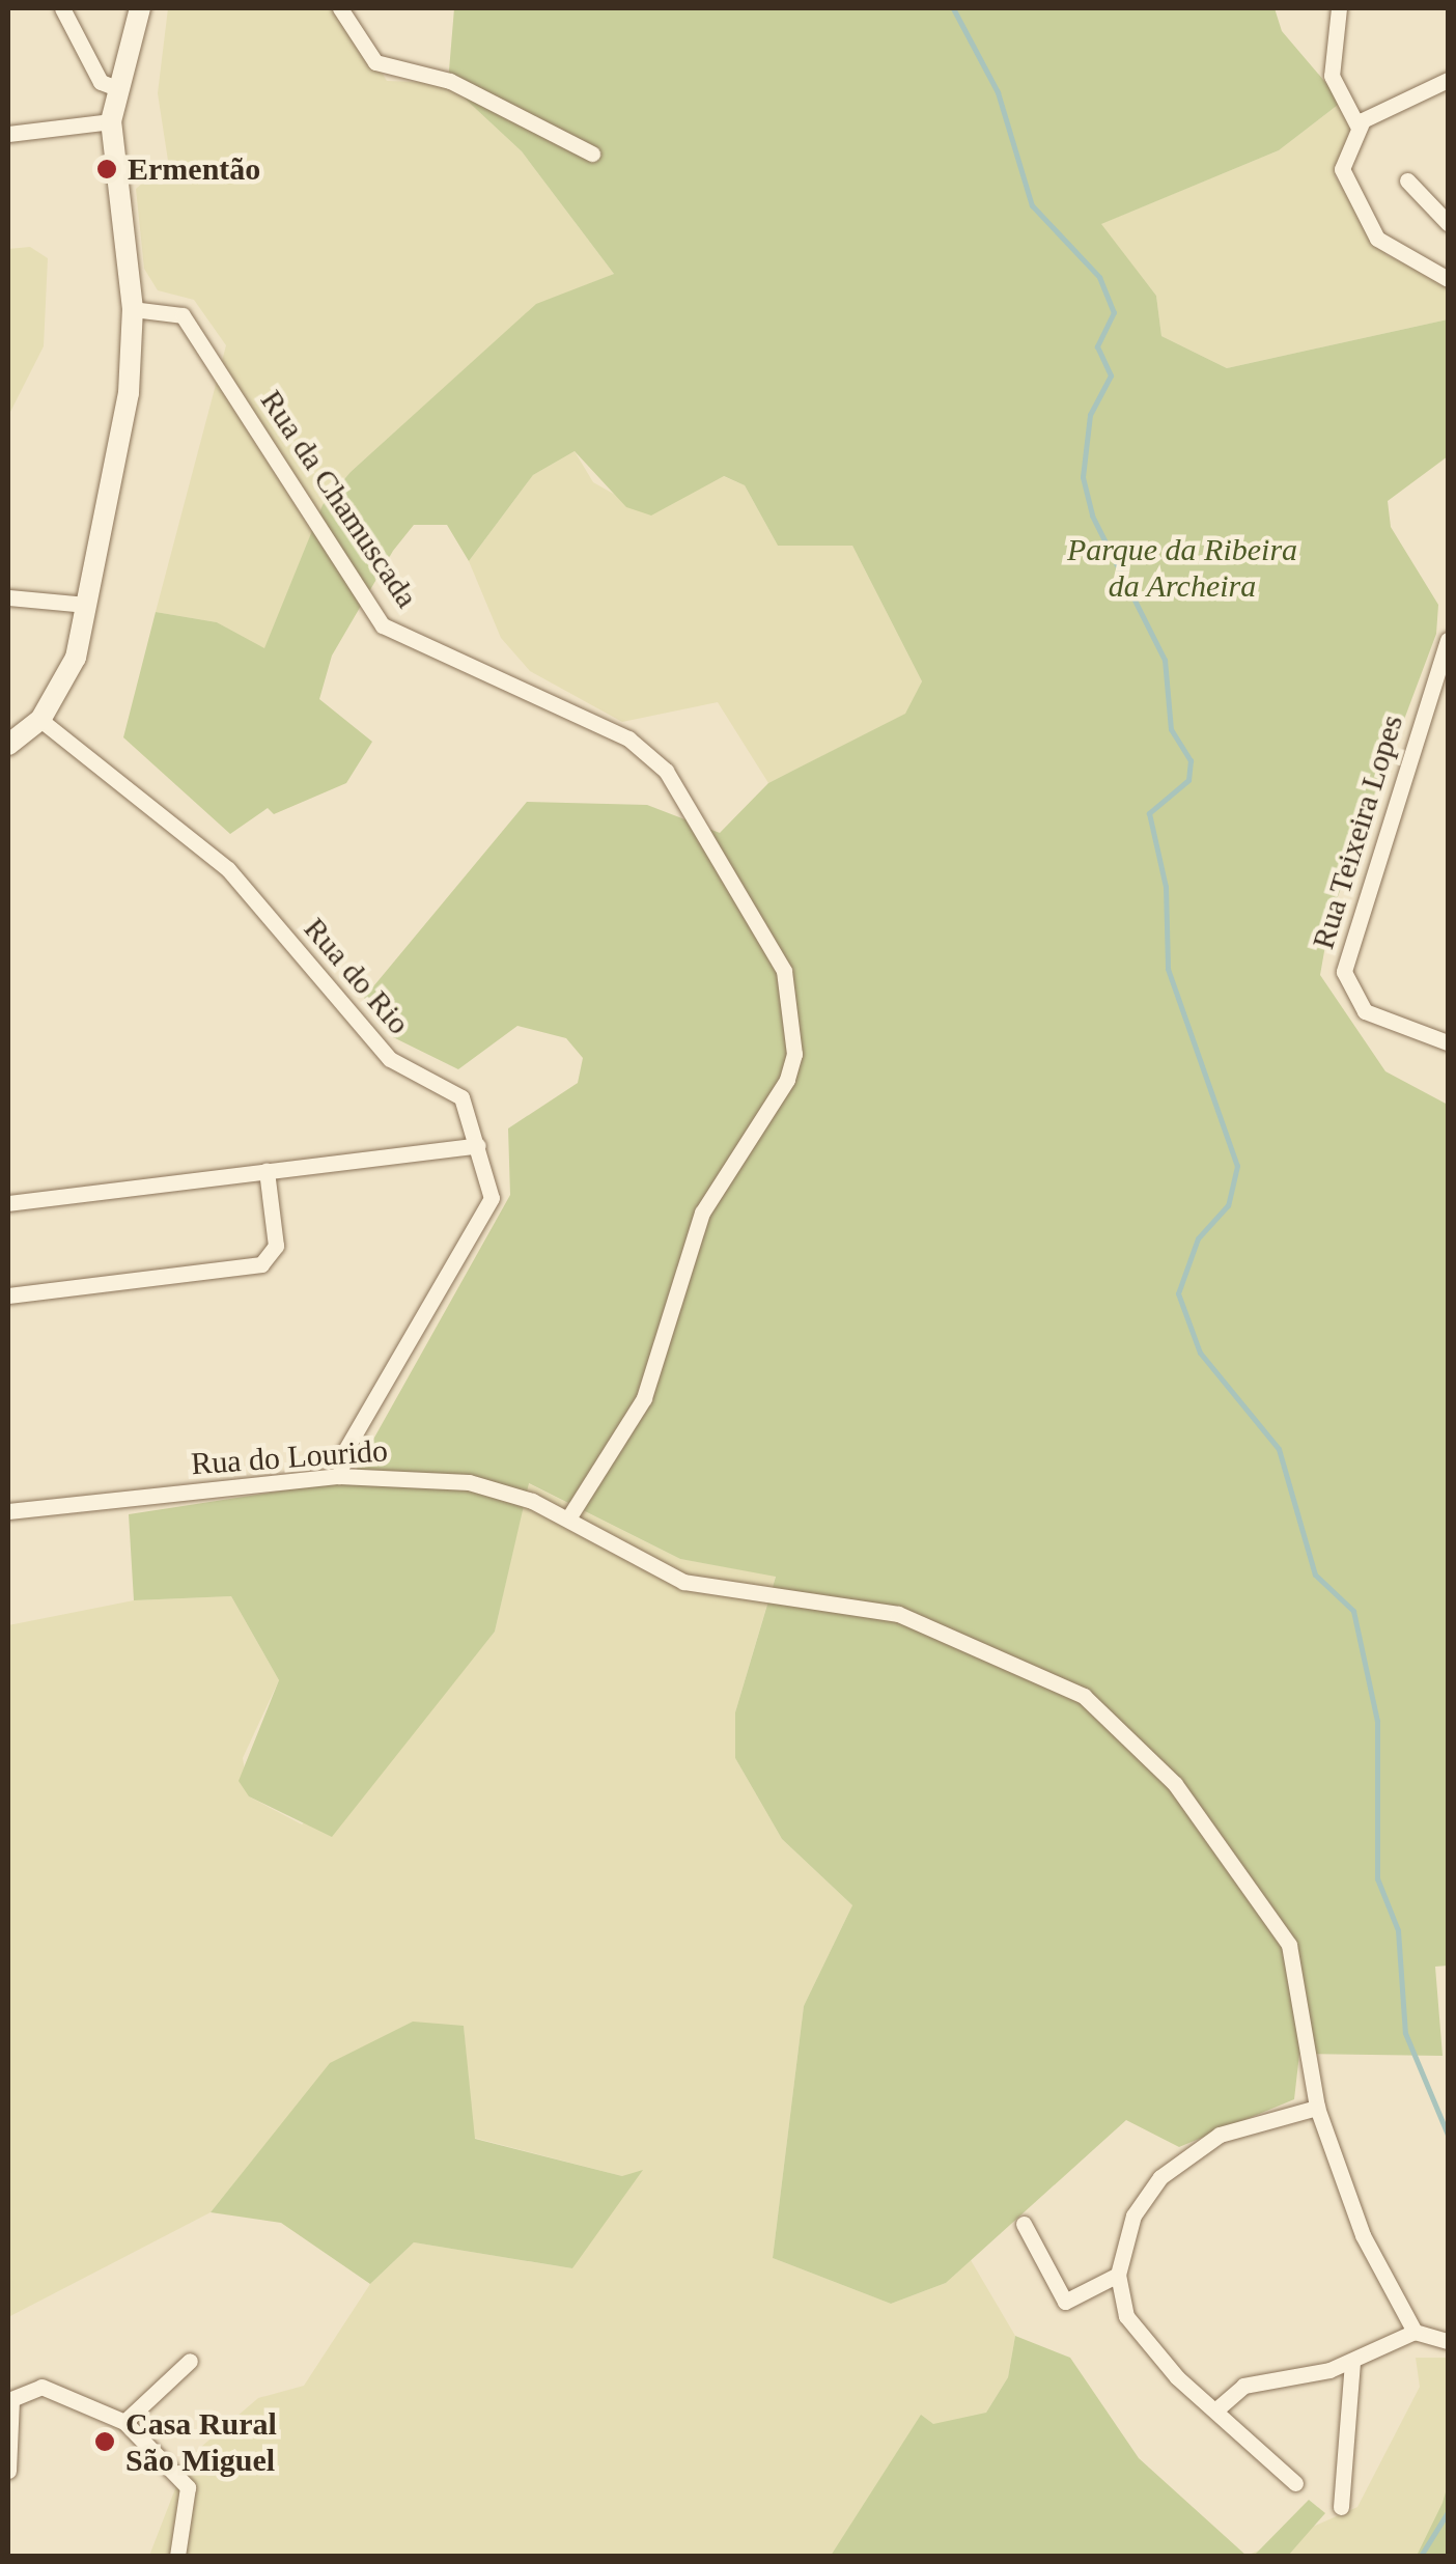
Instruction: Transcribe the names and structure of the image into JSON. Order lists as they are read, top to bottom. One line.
{"streets":{"street":["Rua da Chamuscada","Rua Teixeira Lopes","Rua do Rio","Rua do Lourido"]},"crossings":[["Rua da Chamuscada","Rua do Lourido"],["Rua do Rio","Rua do Lourido"]],"parks":["Parque da Ribeira da Archeira"],"places":["Ermentão","Casa Rural São Miguel"]}
